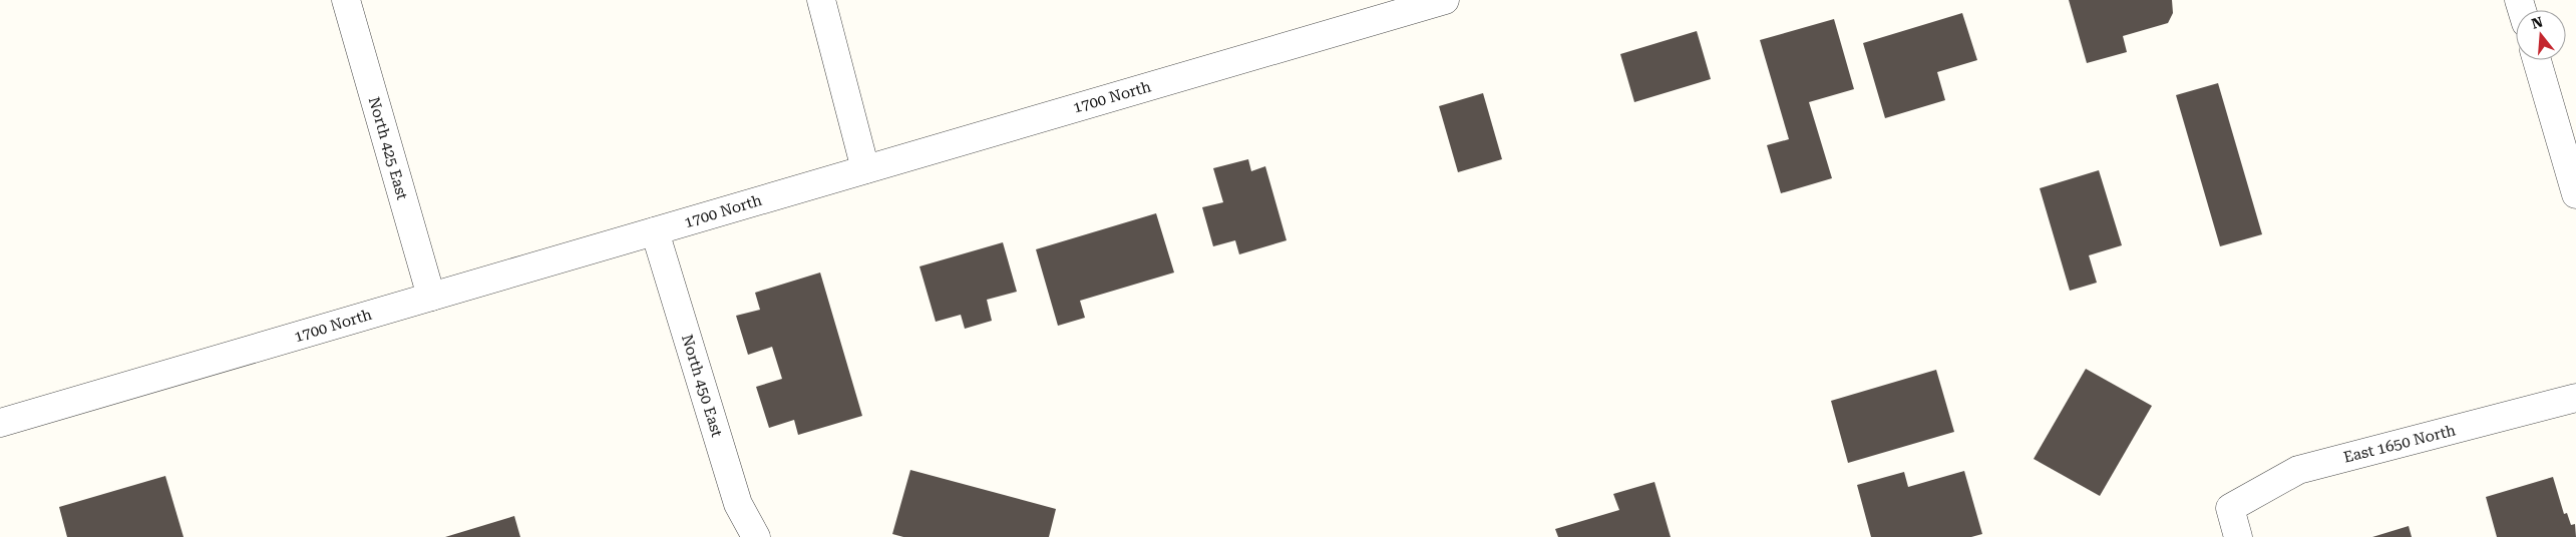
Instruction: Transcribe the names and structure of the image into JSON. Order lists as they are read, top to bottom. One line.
{"streets":{"street":["1700 North","North 425 East","North 450 East","East 1650 North"]},"crossings":[["1700 North","North 425 East"],["1700 North","North 450 East"]],"north":"top"}
